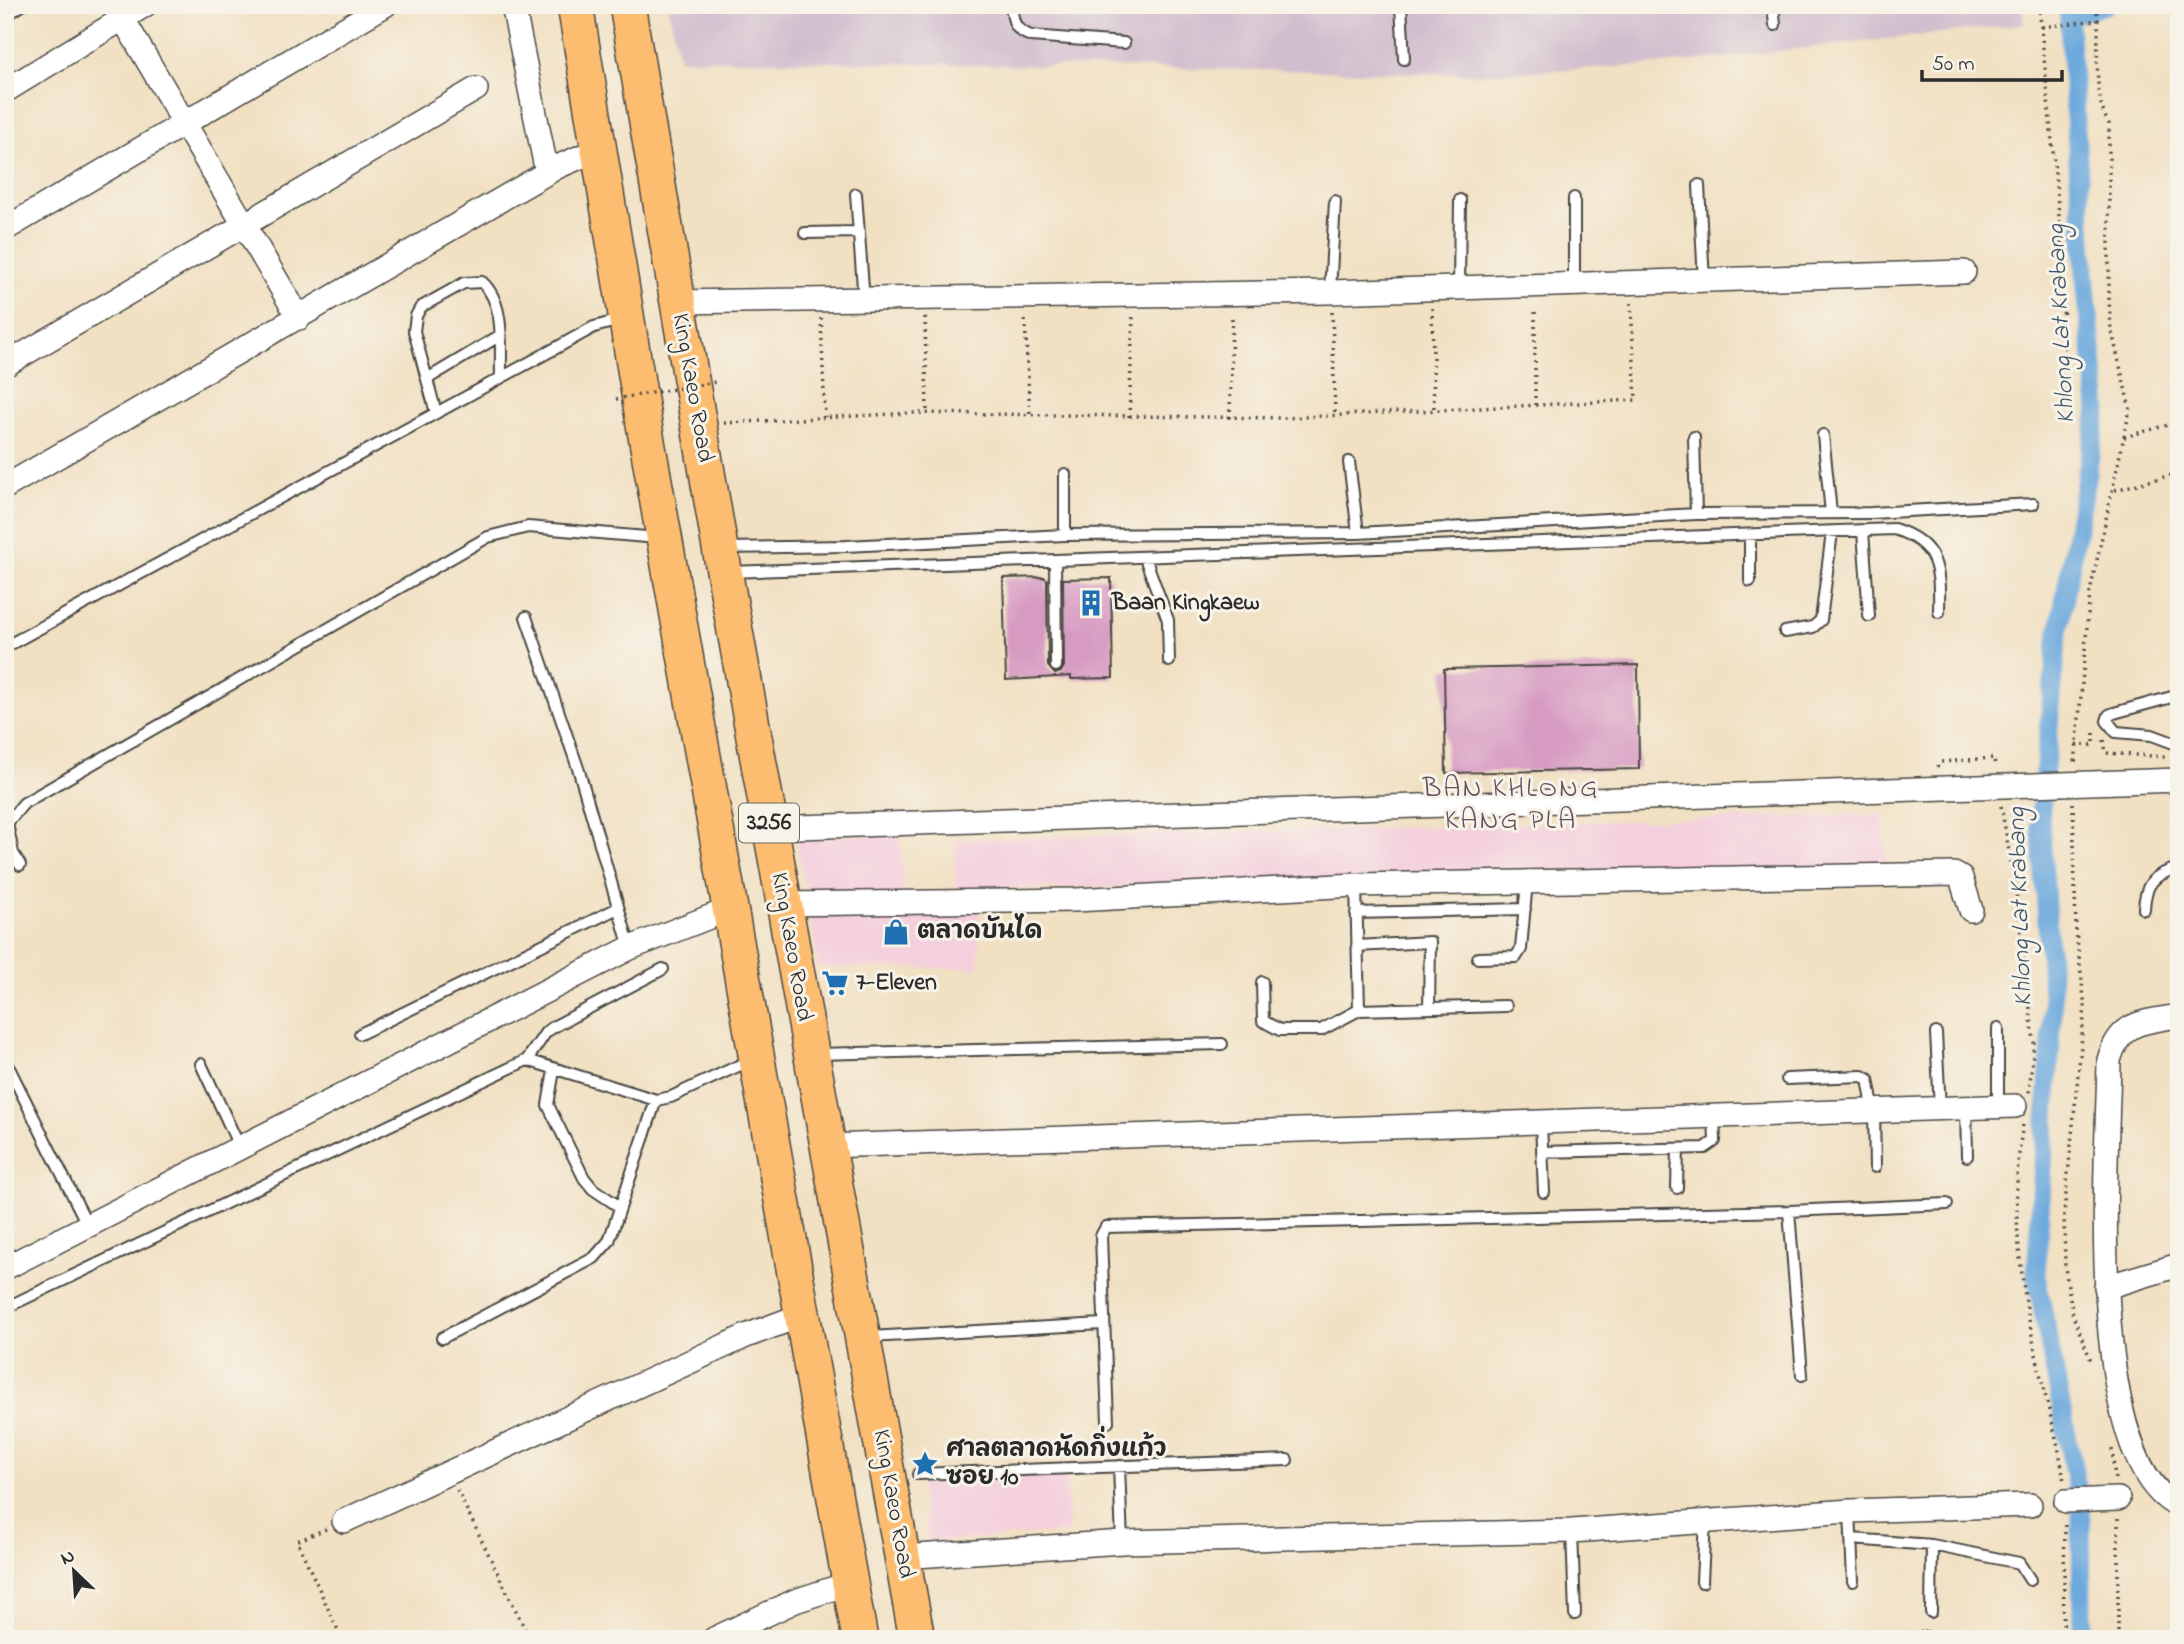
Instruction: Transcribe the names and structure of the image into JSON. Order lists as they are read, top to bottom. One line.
{"streets":{"main road":["King Kaeo Road","3256"]},"districts":["BAN KHLONG KANG PLA"],"water":["Khlong Lat Krabang"],"places":{"building":["Baan Kingkaew"],"shop":["ตลาดบันได"],"supermarket":["7-Eleven"],"place":["ศาลตลาดนัดกิ่งแก้ว ซอย 10"]},"scale_bar":"50 m","north":"top left"}
